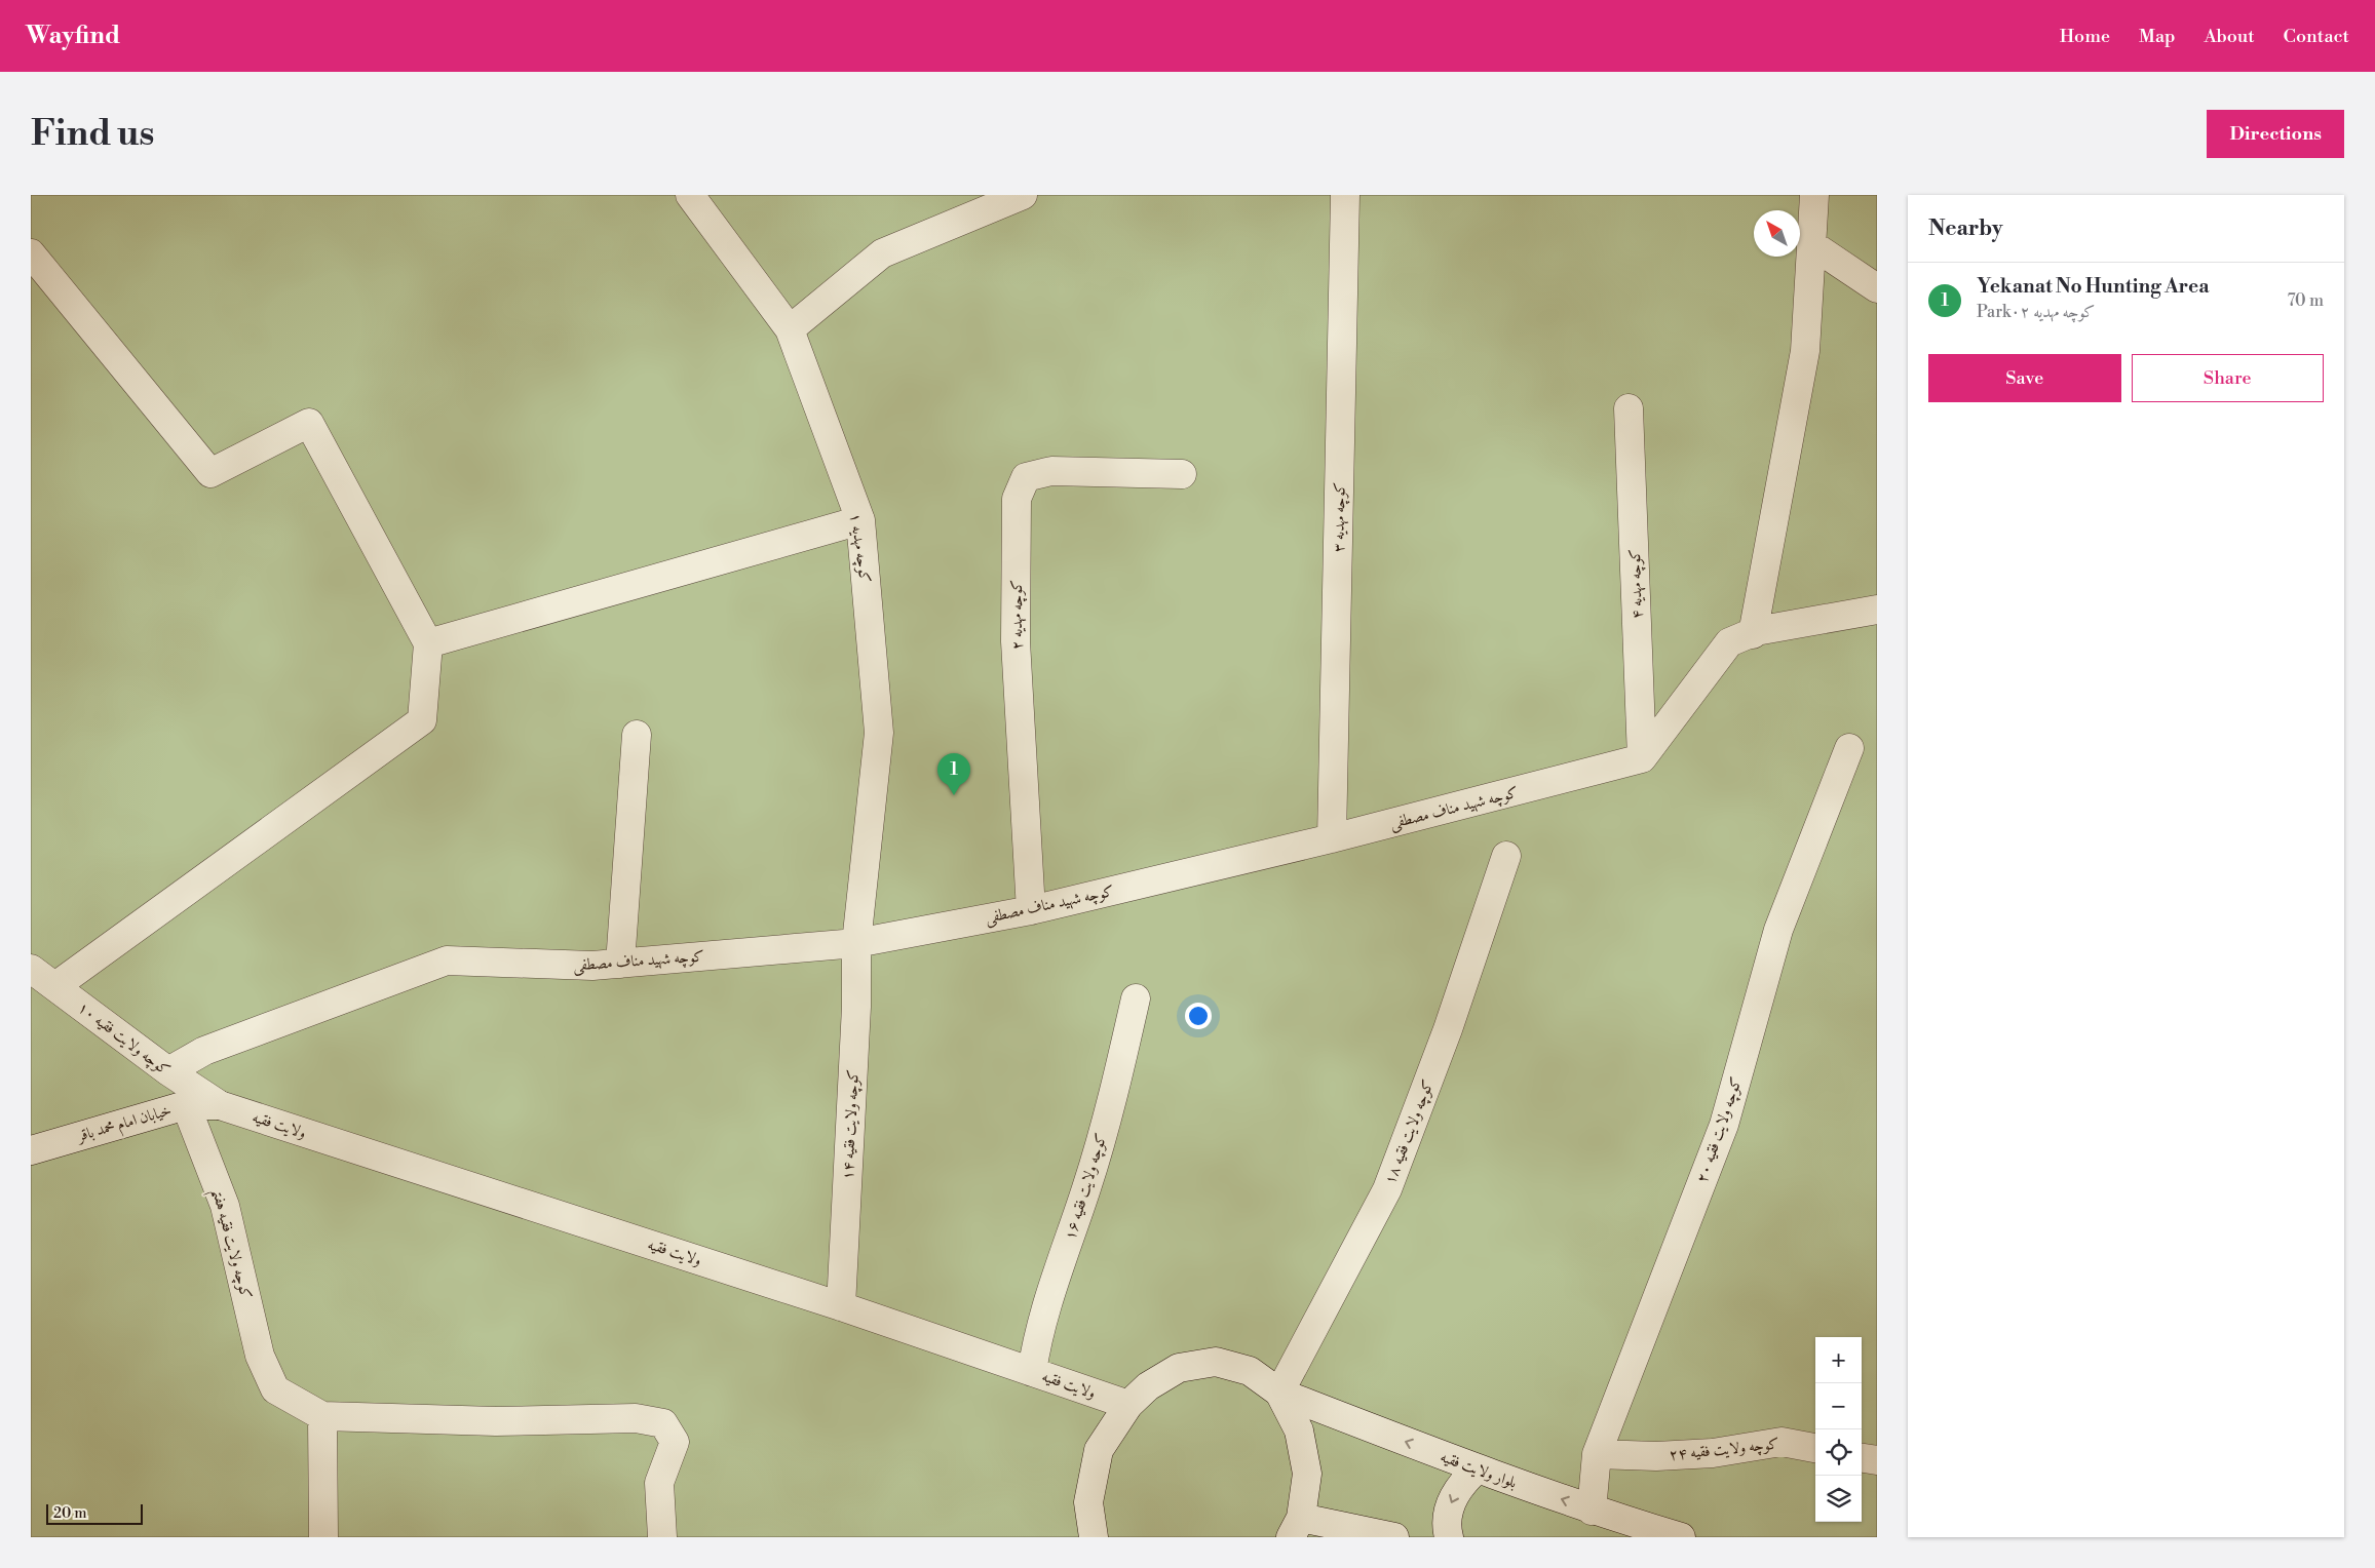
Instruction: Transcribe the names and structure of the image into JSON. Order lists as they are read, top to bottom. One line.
{"streets":{"street":["کوچه مهدیه ۳","کوچه مهدیه ۱","کوچه مهدیه ۴","کوچه مهدیه ۲","کوچه شهید مناف مصطفی","کوچه ولایت فقیه ۱۰","خیابان امام محمد باقر","ولایت فقیه","کوچه ولایت فقیه ۱۴","کوچه ولایت فقیه ۲۰","کوچه ولایت فقیه ۱۸","کوچه ولایت فقیه ۱۶","کوچه ولایت فقیه هفتم","کوچه ولایت فقیه ۲۴","بلوار ولایت فقیه"]},"crossings":[["کوچه مهدیه ۳","کوچه شهید مناف مصطفی"],["کوچه مهدیه ۱","کوچه شهید مناف مصطفی"],["کوچه مهدیه ۱","کوچه ولایت فقیه ۱۴"],["کوچه مهدیه ۴","کوچه شهید مناف مصطفی"],["کوچه مهدیه ۲","کوچه شهید مناف مصطفی"],["کوچه شهید مناف مصطفی","کوچه ولایت فقیه ۱۰"],["کوچه شهید مناف مصطفی","کوچه ولایت فقیه ۱۴"],["کوچه ولایت فقیه ۱۰","خیابان امام محمد باقر"],["کوچه ولایت فقیه ۱۰","ولایت فقیه"],["خیابان امام محمد باقر","ولایت فقیه"],["خیابان امام محمد باقر","کوچه ولایت فقیه هفتم"],["ولایت فقیه","کوچه ولایت فقیه ۱۴"],["ولایت فقیه","کوچه ولایت فقیه ۱۶"],["کوچه ولایت فقیه ۲۰","کوچه ولایت فقیه ۲۴"],["کوچه ولایت فقیه ۲۰","بلوار ولایت فقیه"],["کوچه ولایت فقیه ۱۸","بلوار ولایت فقیه"]],"one_way":["بلوار ولایت فقیه"],"scale_bar":"20 m","north":"top left","page":{"header":"Wayfind","nav":["Home","Map","About","Contact"],"buttons":["Directions",["Save","Share"]],"title":"Find us","heading":"Nearby","list":[{"mark":"1","name":"Yekanat No Hunting Area","note":"Park · کوچه مهدیه ۲","value":"70 m"}],"pins":"1","map_buttons":["+","−"],"scale":"20 m"}}
